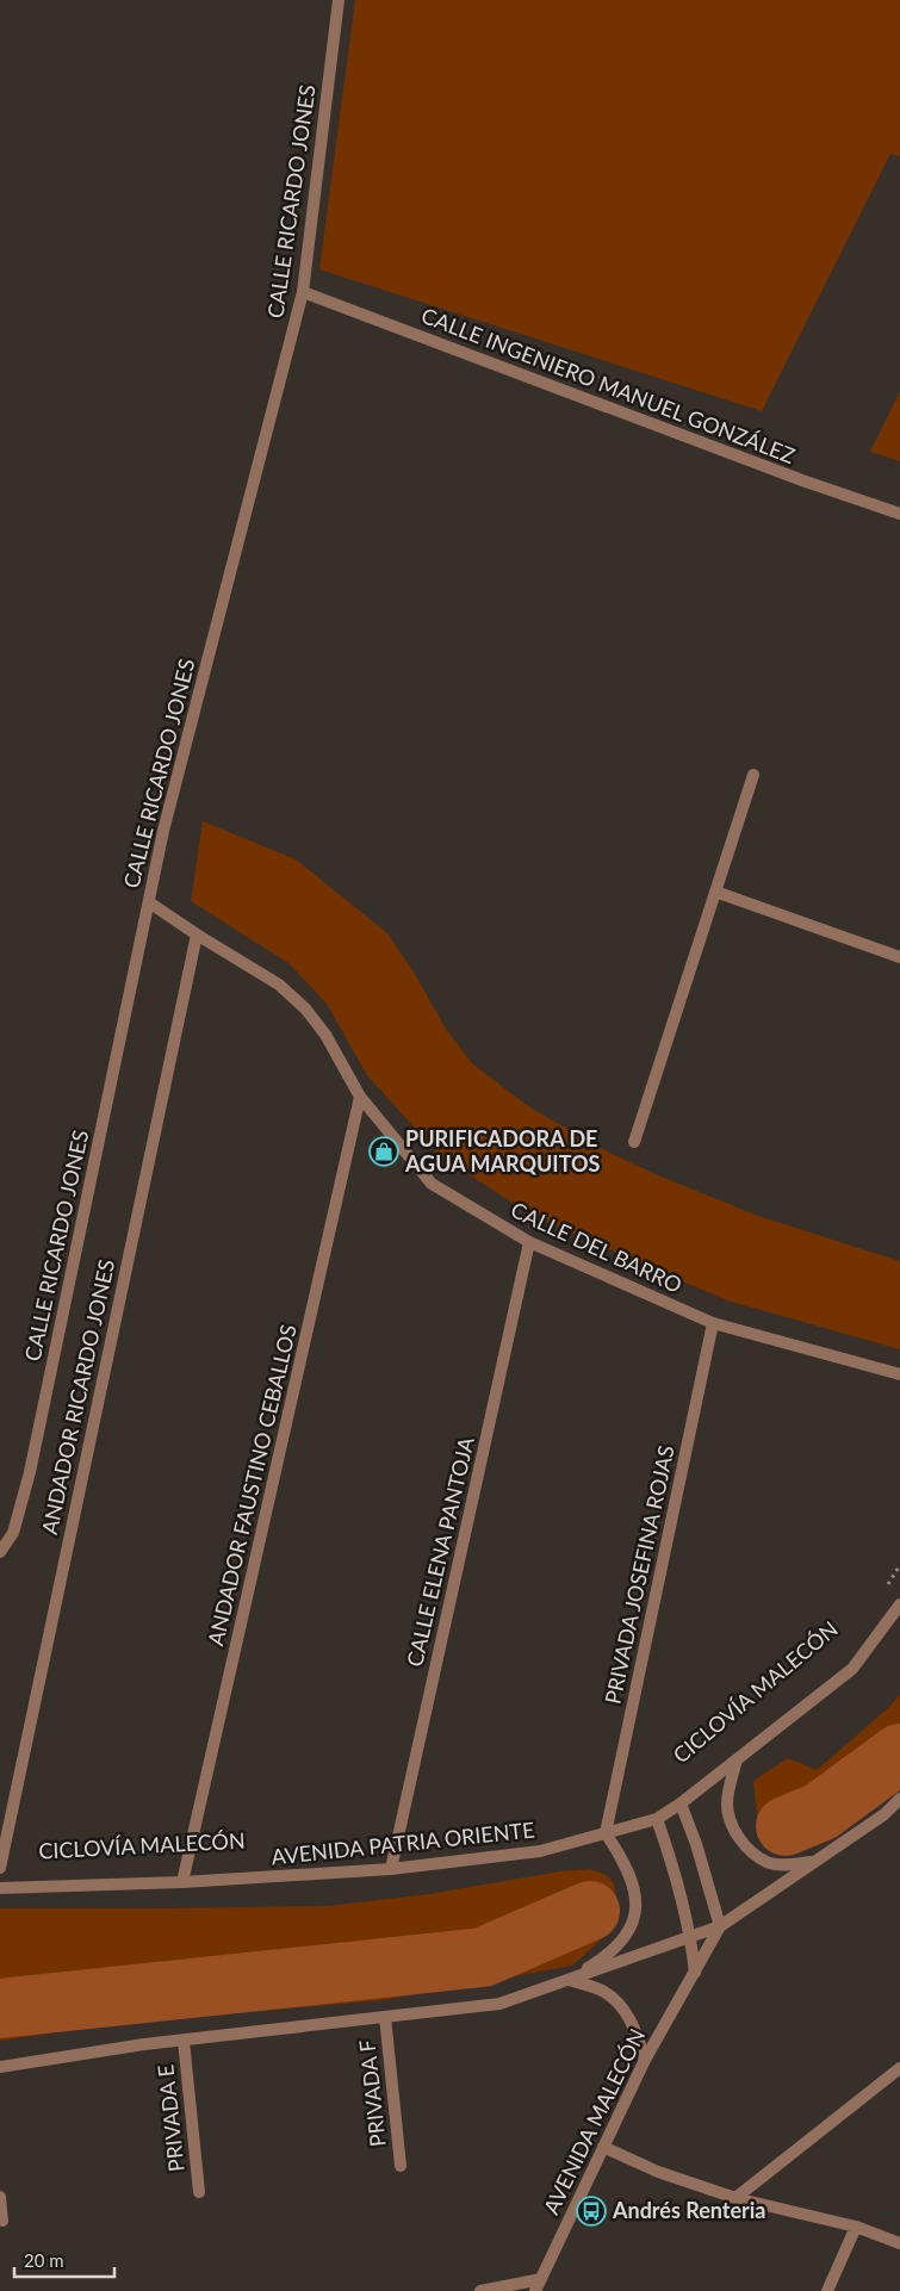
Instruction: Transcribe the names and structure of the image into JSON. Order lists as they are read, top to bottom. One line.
{"streets":{"street":["CALLE RICARDO JONES","CALLE INGENIERO MANUEL GONZÁLEZ","CALLE DEL BARRO","ANDADOR RICARDO JONES","ANDADOR FAUSTINO CEBALLOS","CALLE ELENA PANTOJA","PRIVADA JOSEFINA ROJAS","AVENIDA PATRIA ORIENTE","PRIVADA F","PRIVADA E","AVENIDA MALECÓN"]},"crossings":[["CALLE RICARDO JONES","CALLE INGENIERO MANUEL GONZÁLEZ"],["CALLE RICARDO JONES","CALLE DEL BARRO"],["CALLE DEL BARRO","ANDADOR RICARDO JONES"],["CALLE DEL BARRO","ANDADOR FAUSTINO CEBALLOS"],["CALLE DEL BARRO","CALLE ELENA PANTOJA"],["CALLE DEL BARRO","PRIVADA JOSEFINA ROJAS"],["ANDADOR FAUSTINO CEBALLOS","AVENIDA PATRIA ORIENTE"],["CALLE ELENA PANTOJA","AVENIDA PATRIA ORIENTE"],["PRIVADA JOSEFINA ROJAS","AVENIDA PATRIA ORIENTE"]],"places":{"shop":["PURIFICADORA DE AGUA MARQUITOS"],"bus stop":["Andrés Renteria"]},"scale_bar":"20 m"}
